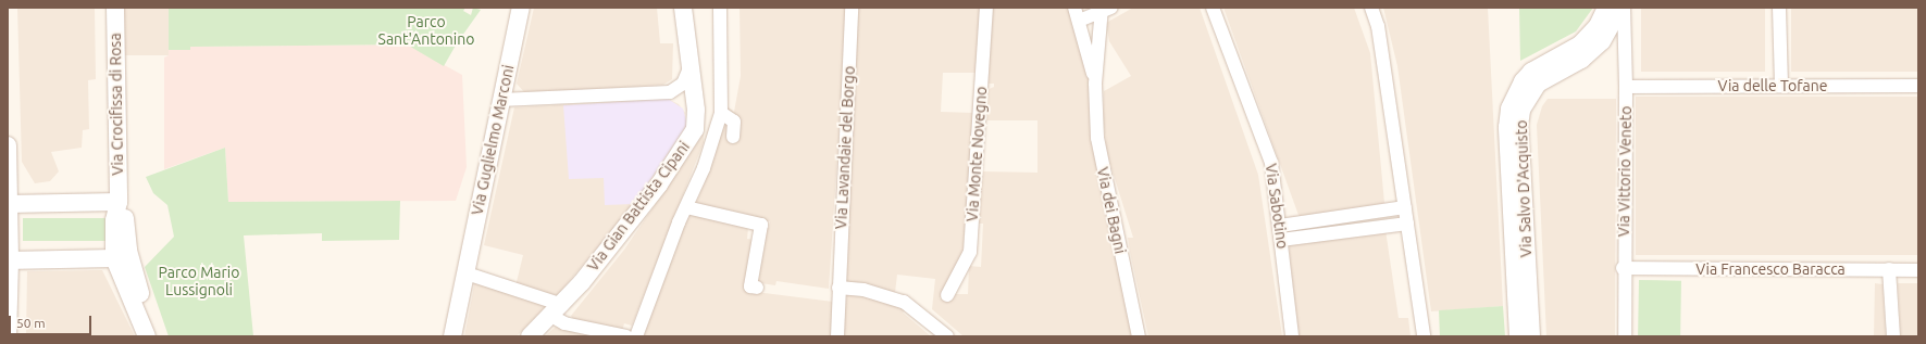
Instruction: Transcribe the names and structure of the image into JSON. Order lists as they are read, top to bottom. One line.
{"streets":{"street":["Via delle Tofane","Via Crocifissa di Rosa","Via Guglielmo Marconi","Via Lavandaie del Borgo","Via Monte Novegno","Via Vittorio Veneto","Via Salvo D'Acquisto","Via Gian Battista Cipani","Via Sabotino","Via dei Bagni","Via Francesco Baracca"]},"crossings":[["Via delle Tofane","Via Vittorio Veneto"],["Via Vittorio Veneto","Via Salvo D'Acquisto"],["Via Vittorio Veneto","Via Francesco Baracca"]],"parks":["Parco Sant'Antonino","Parco Mario Lussignoli"],"scale_bar":"50 m"}
